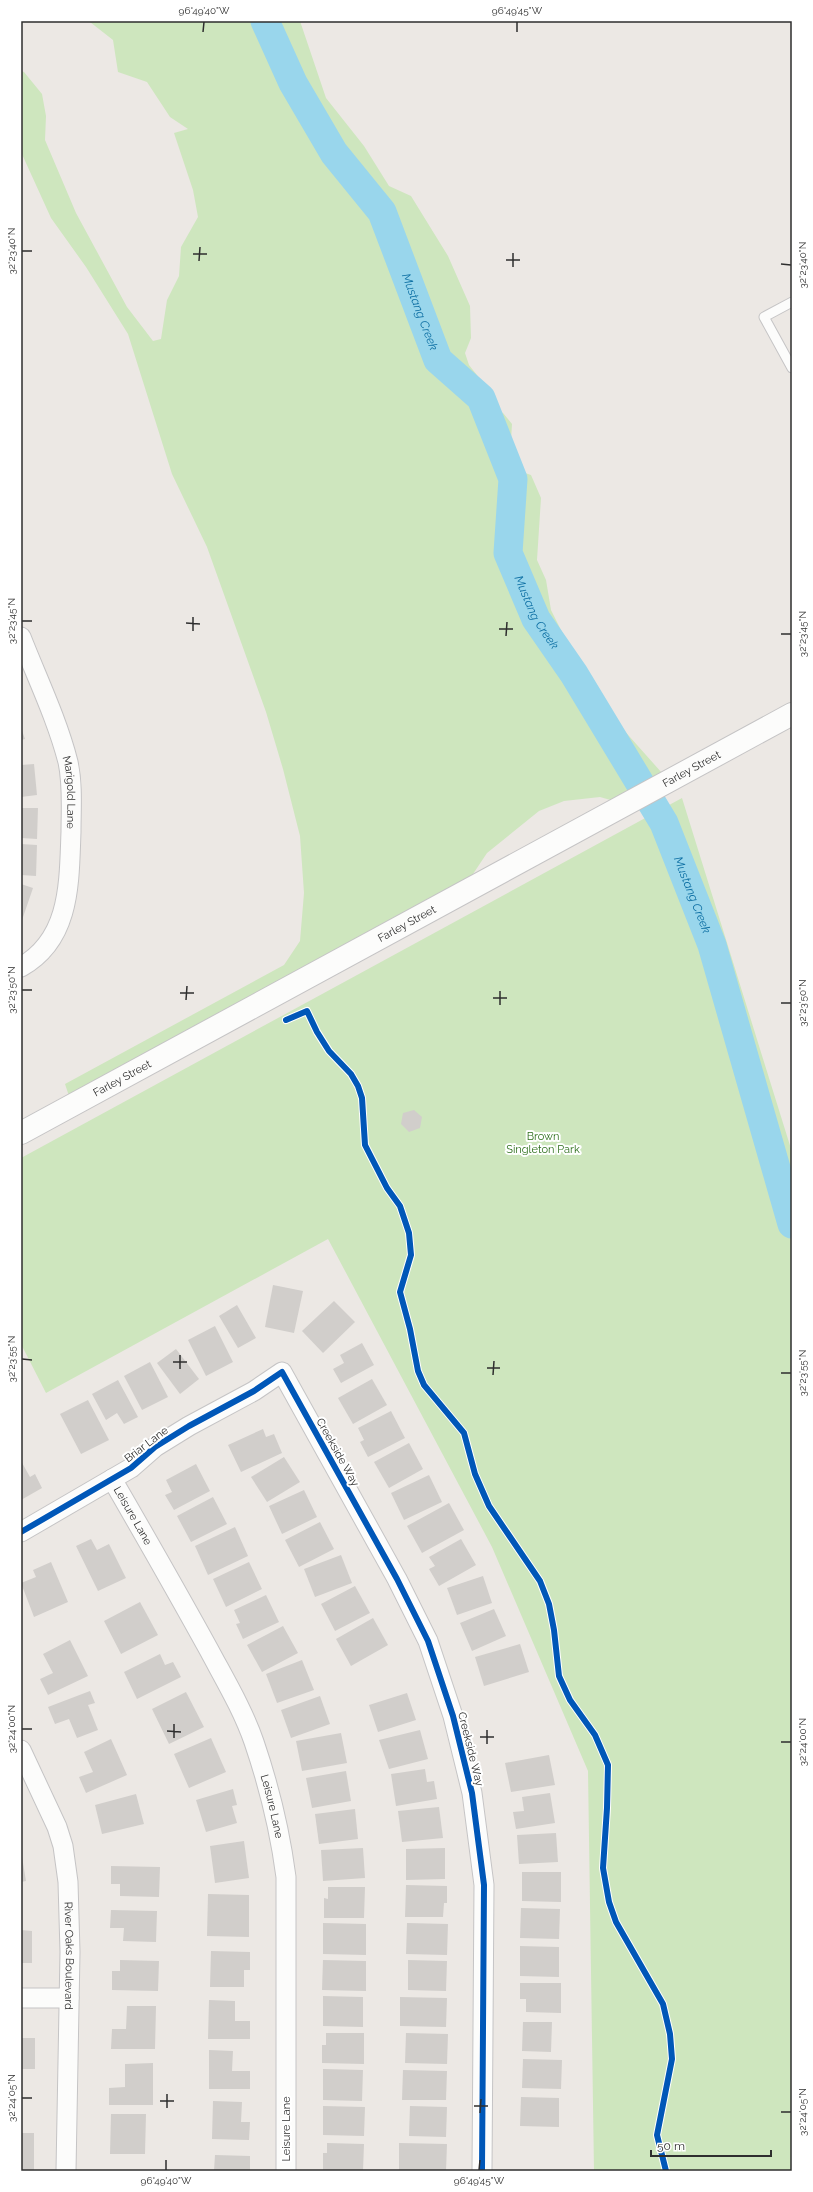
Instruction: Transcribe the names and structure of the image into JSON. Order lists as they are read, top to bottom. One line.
{"streets":{"street":["Farley Street","Marigold Lane","Briar Lane","Creekside Way","Leisure Lane","River Oaks Boulevard"]},"crossings":[["Briar Lane","Creekside Way"],["Briar Lane","Leisure Lane"]],"water":["Mustang Creek"],"parks":["Brown Singleton Park"],"scale_bar":"50 m","coordinates":["96°49'40\"W","96°49'45\"W","32°23'40\"N","32°23'45\"N","32°23'50\"N","32°23'55\"N","32°24'00\"N","32°24'05\"N"]}
